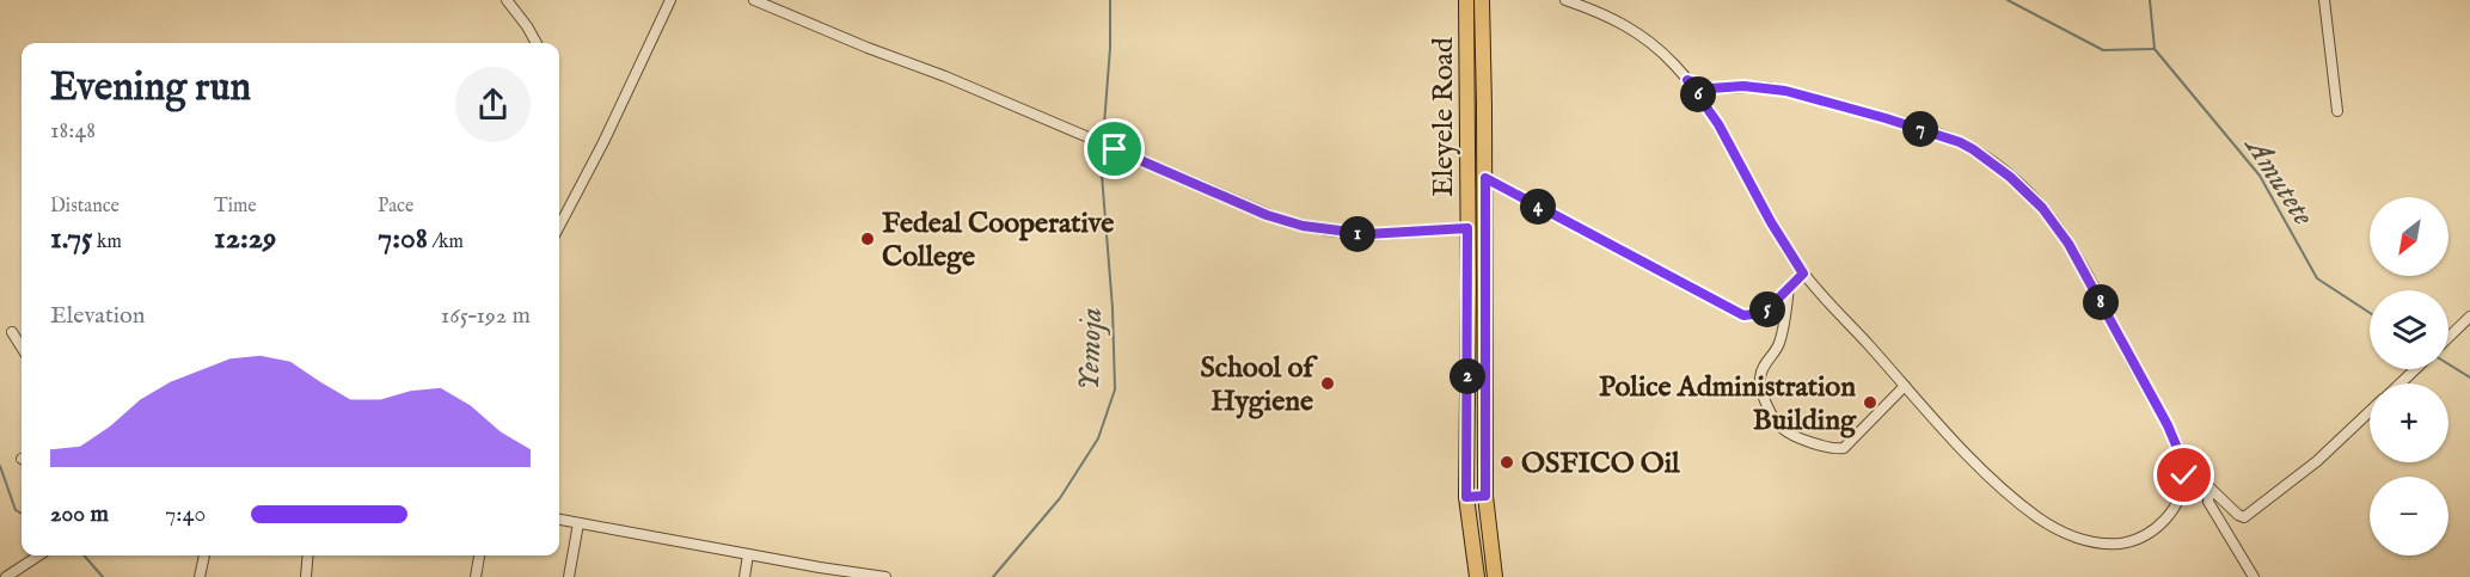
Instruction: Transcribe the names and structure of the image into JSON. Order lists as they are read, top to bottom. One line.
{"streets":{"main road":["Eleyele Road"]},"water":["Amutete","Yemoja"],"places":["Fedeal Cooperative College","School of Hygiene","Police Administration Building","OSFICO Oil"],"north":"bottom left","page":{"heading":["Evening run","18:48"],"pins":["6","7","4","1","8","5","2"],"stats":[["Distance","1.75 km"],["Time","12:29"],["Pace","7:08 /km"]],"map_buttons":["+","−"],"chart":["Elevation","165–192 m"],"list":[{"name":"200 m","note":"7:40"}]}}
